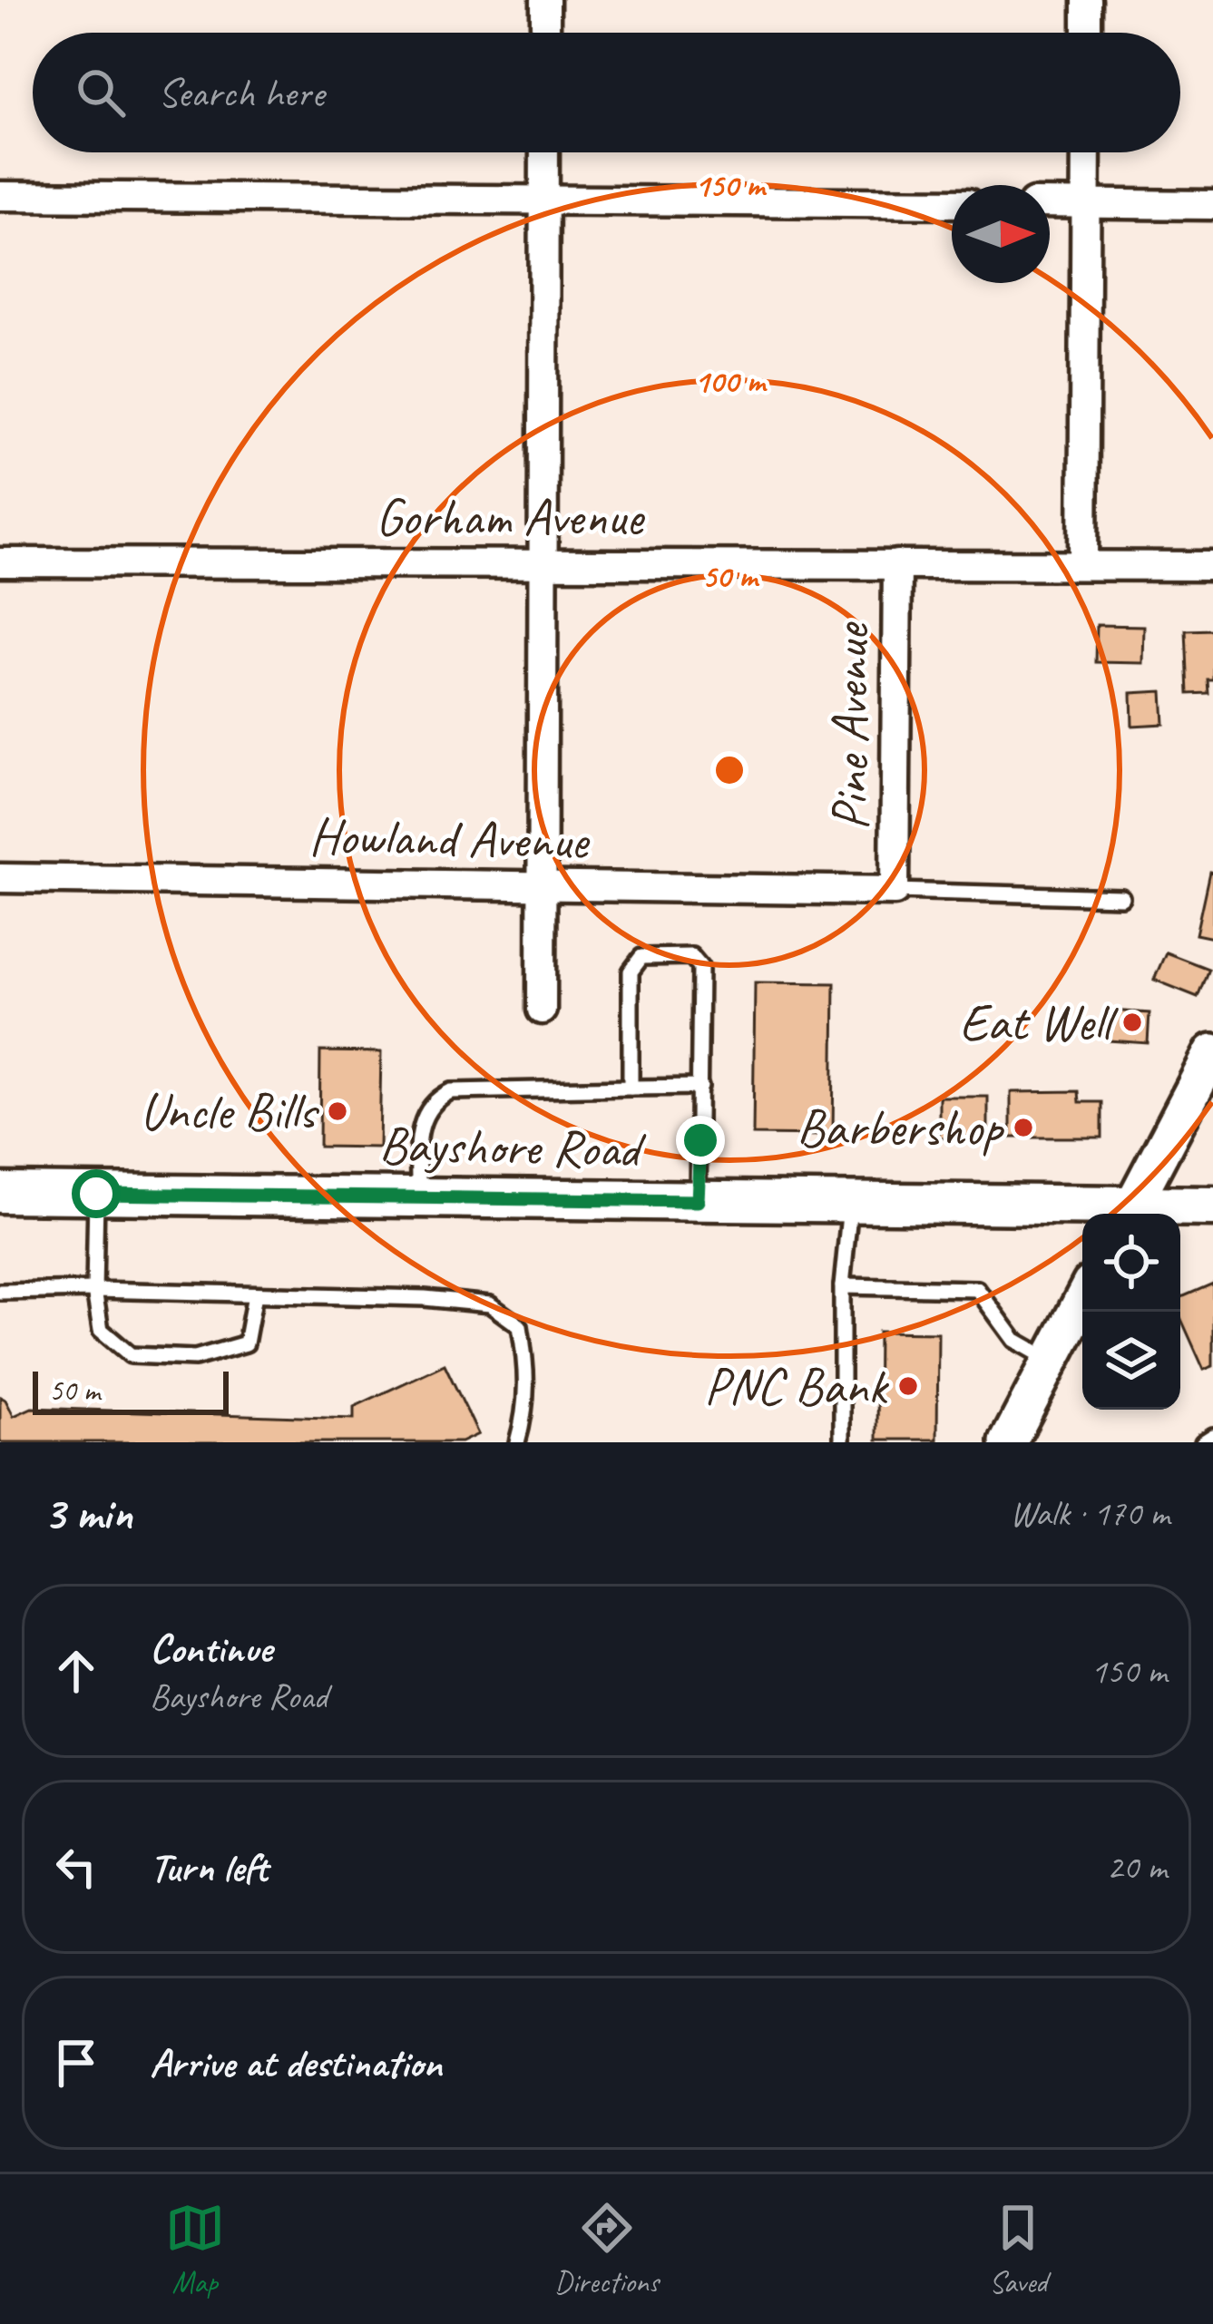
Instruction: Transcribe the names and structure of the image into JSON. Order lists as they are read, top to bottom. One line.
{"streets":{"main road":["Bayshore Road"],"street":["Gorham Avenue","Pine Avenue","Howland Avenue"]},"crossings":[["Gorham Avenue","Pine Avenue"],["Pine Avenue","Howland Avenue"]],"places":["Eat Well","Uncle Bills","Barbershop","PNC Bank"],"scale_bar":"50 m","north":"right","page":{"search":"Search here","scale":"50 m","heading":["3 min","Walk · 170 m"],"list":[["Continue","Bayshore Road","150 m"],["Turn left","20 m"],"Arrive at destination"],"nav":["Map","Directions","Saved"]},"rings":["150 m","100 m","50 m"]}
